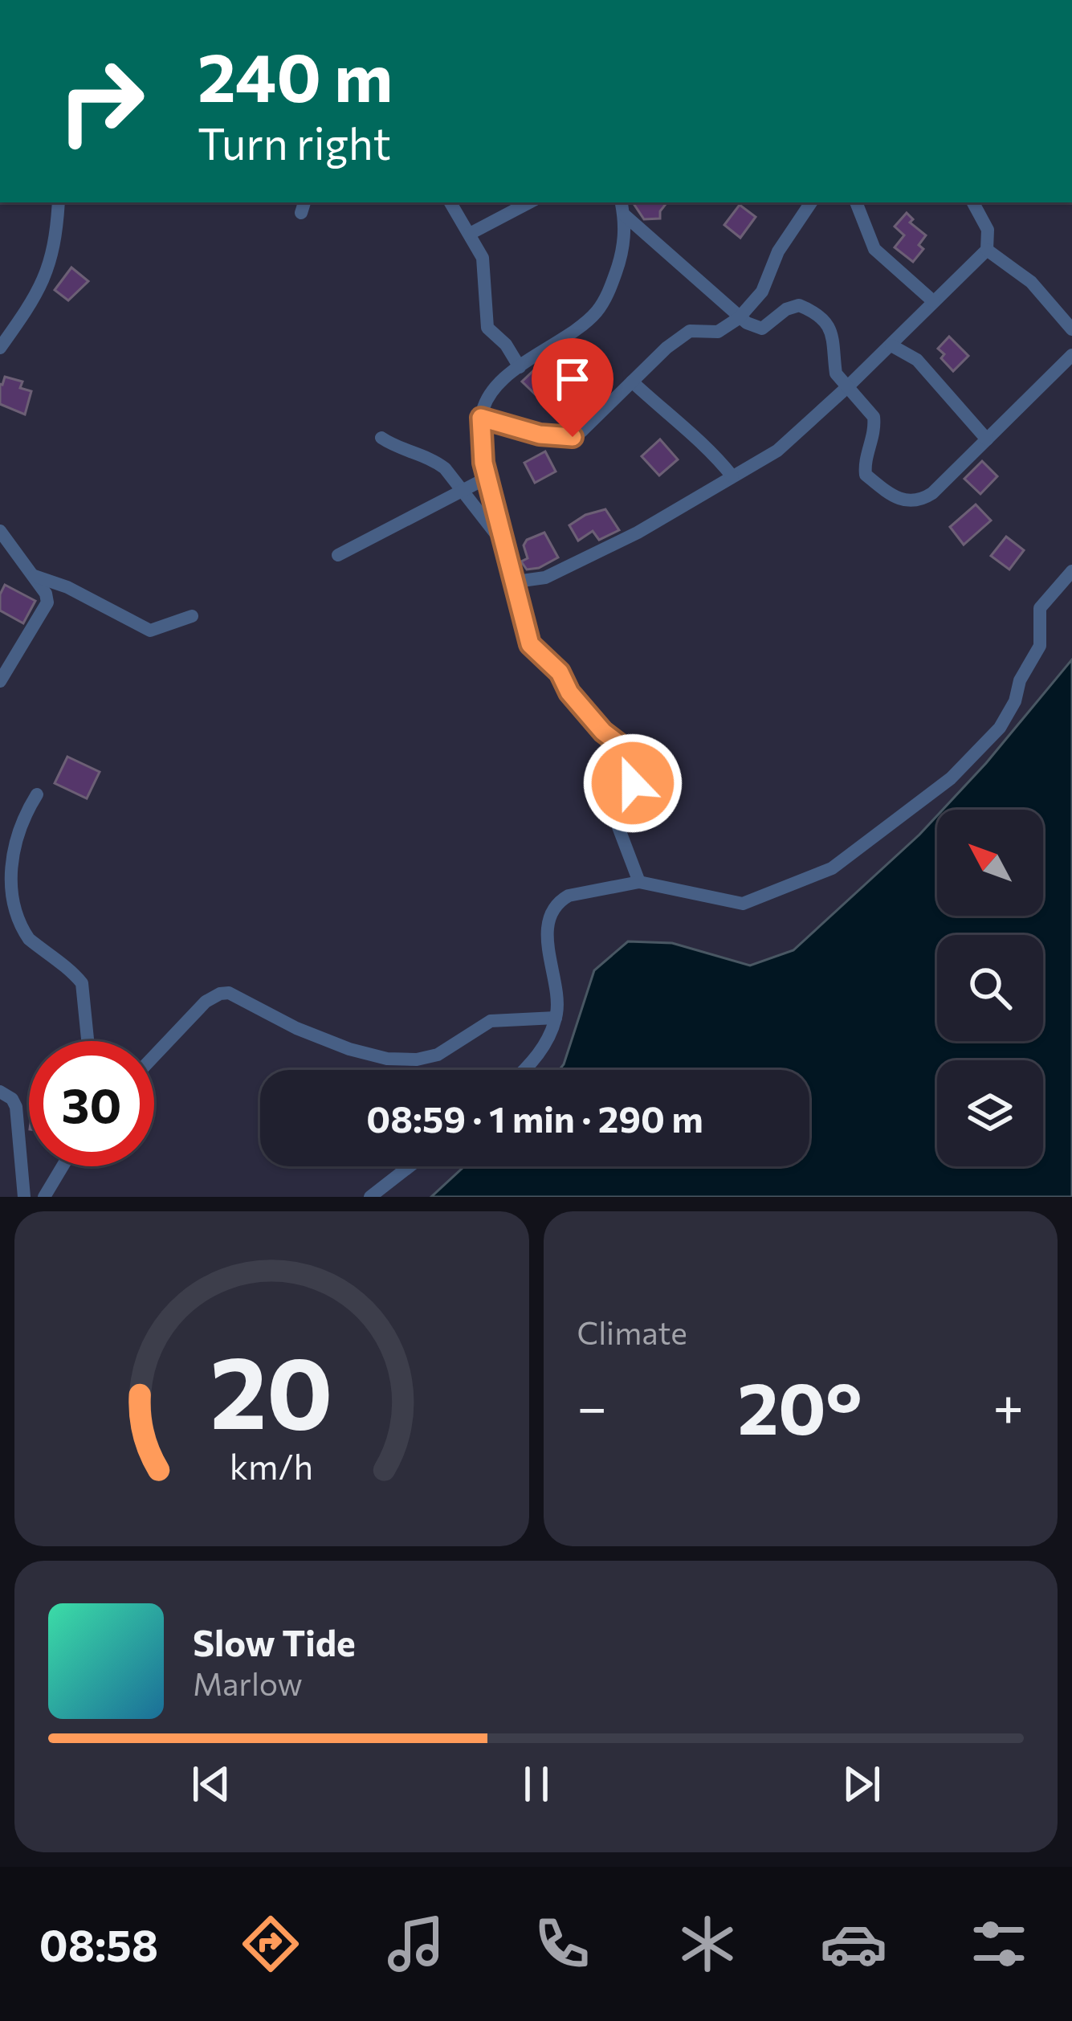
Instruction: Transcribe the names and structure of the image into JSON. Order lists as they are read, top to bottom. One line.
{"north":"top left","page":{"turn":["240 m","Turn right"],"limit":"30","trip":"08:59 · 1 min · 290 m","tile":"Climate","heat":["−","20°","+"],"song":["Slow Tide","Marlow"],"tabs":"08:58","gauge":["20","km/h"]}}
